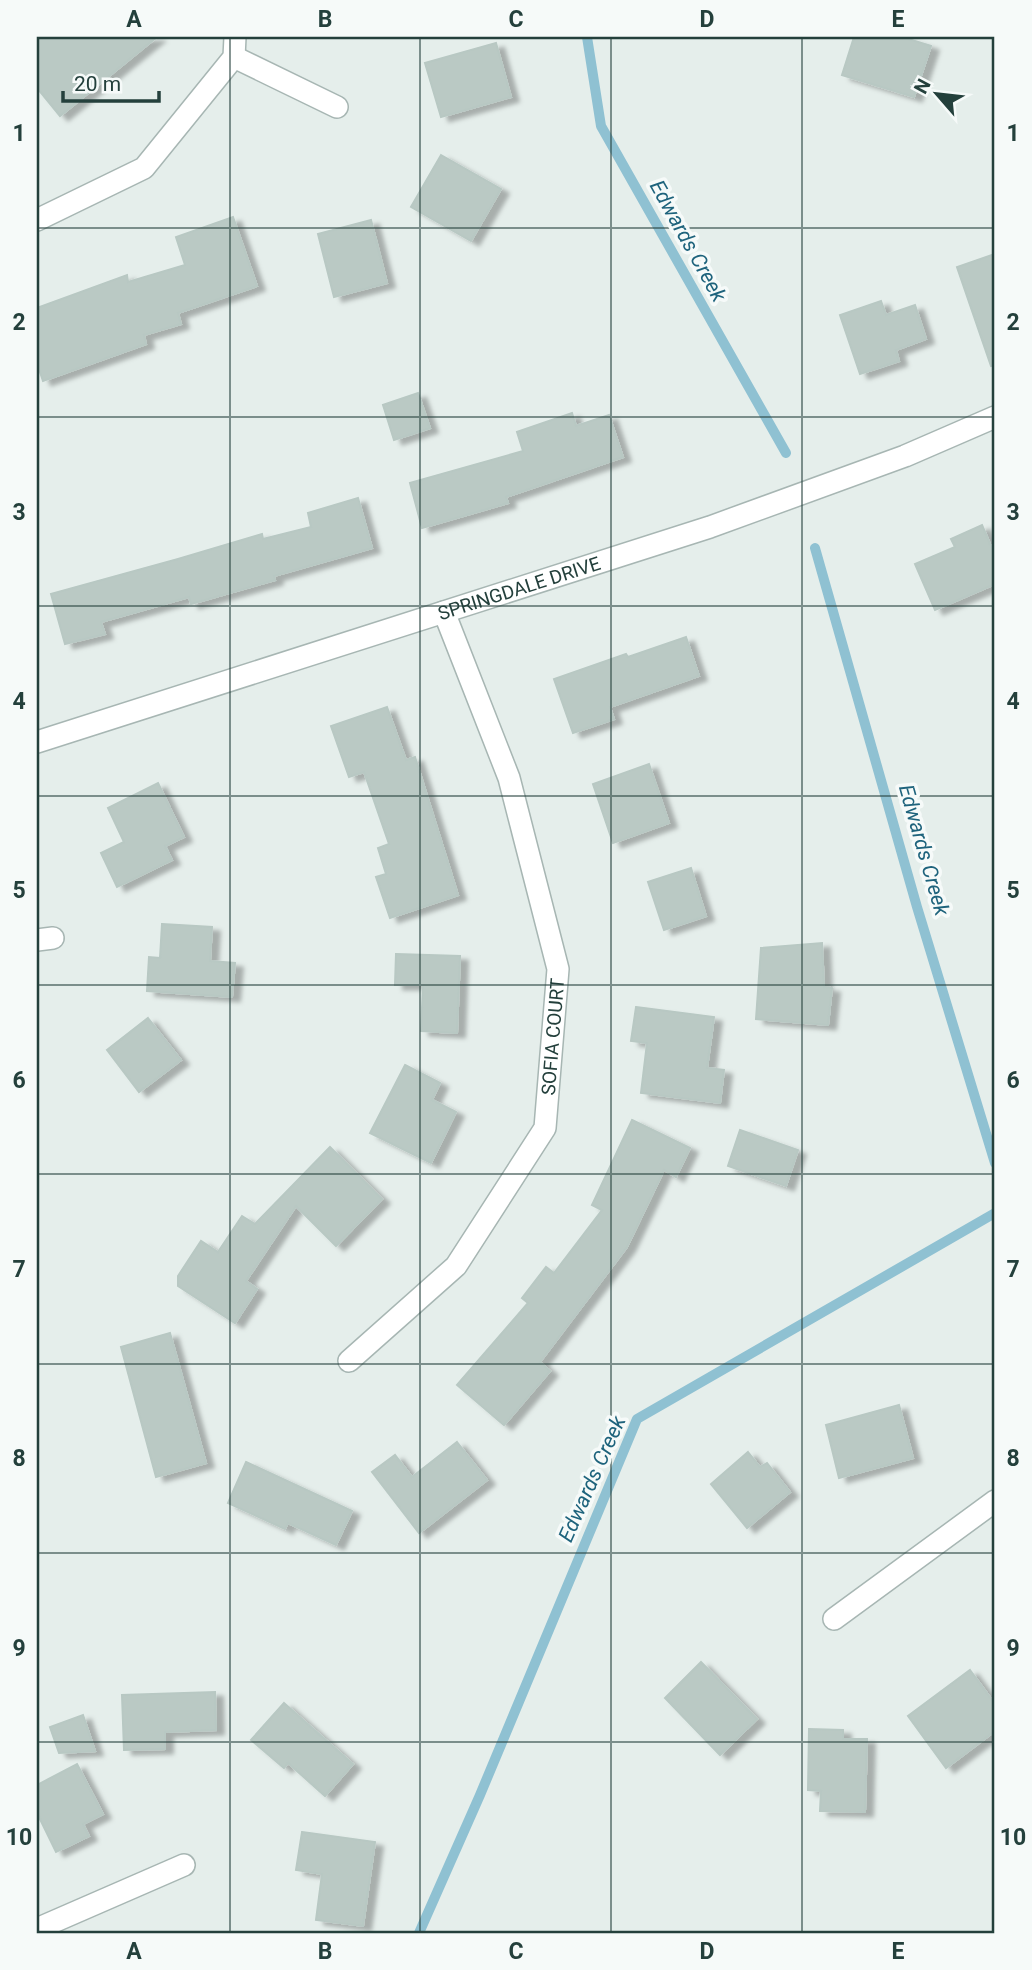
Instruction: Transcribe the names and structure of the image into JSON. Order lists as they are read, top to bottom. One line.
{"streets":{"street":["SPRINGDALE DRIVE","SOFIA COURT"]},"crossings":[["SPRINGDALE DRIVE","SOFIA COURT"]],"water":["Edwards Creek"],"scale_bar":"20 m","north":"top left","grid":{"columns":["A","B","C","D","E"],"rows":["1","2","3","4","5","6","7","8","9","10"]}}
